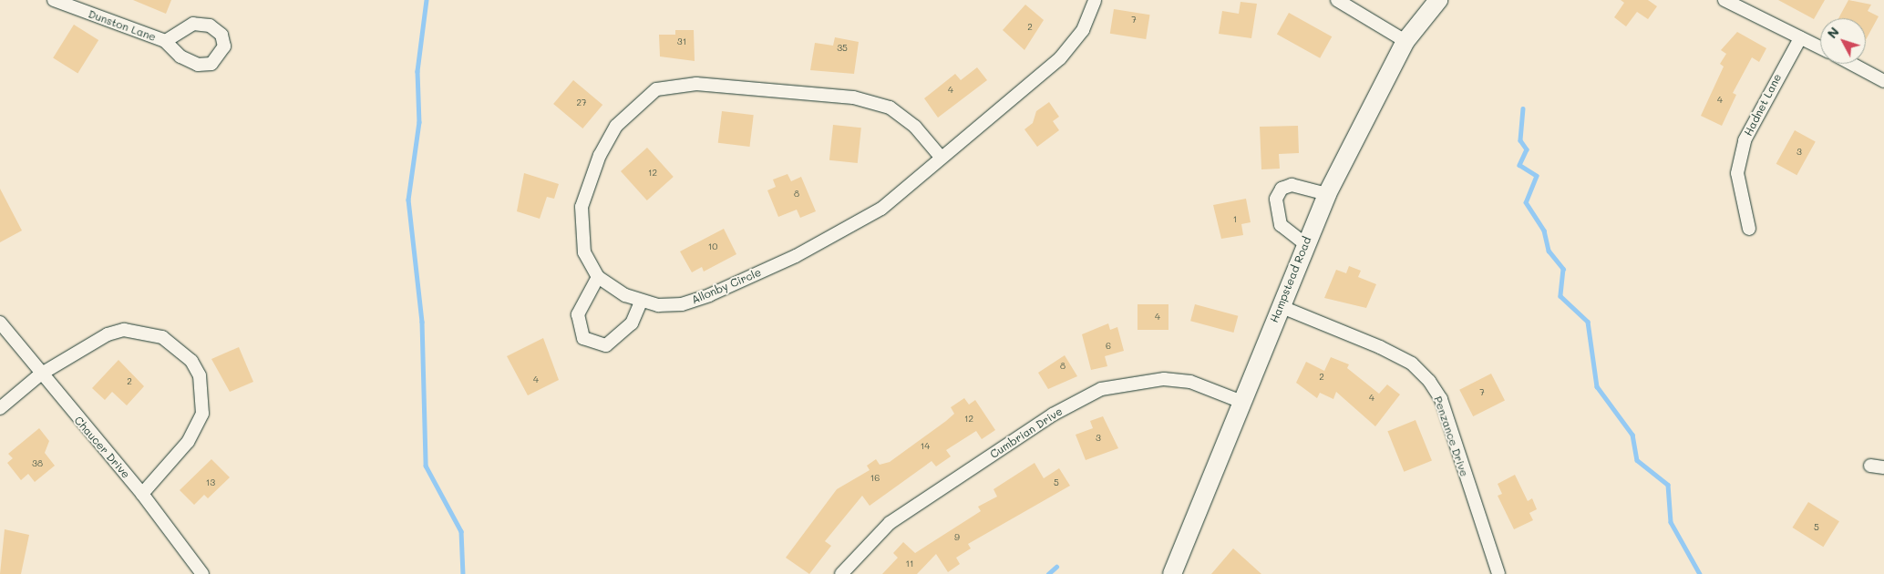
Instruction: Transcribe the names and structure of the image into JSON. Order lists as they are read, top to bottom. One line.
{"streets":{"street":["Dunston Lane","Hadnet Lane","Hampstead Road","Allonby Circle","Cumbrian Drive","Penzance Drive","Chaucer Drive"]},"crossings":[["Hampstead Road","Cumbrian Drive"],["Hampstead Road","Penzance Drive"]],"house_numbers":["7","2","31","35","4","4","27","3","12","8","1","10","4","6","8","2","4","2","7","4","12","3","14","38","16","13","5","5","9","11"],"north":"top left"}
